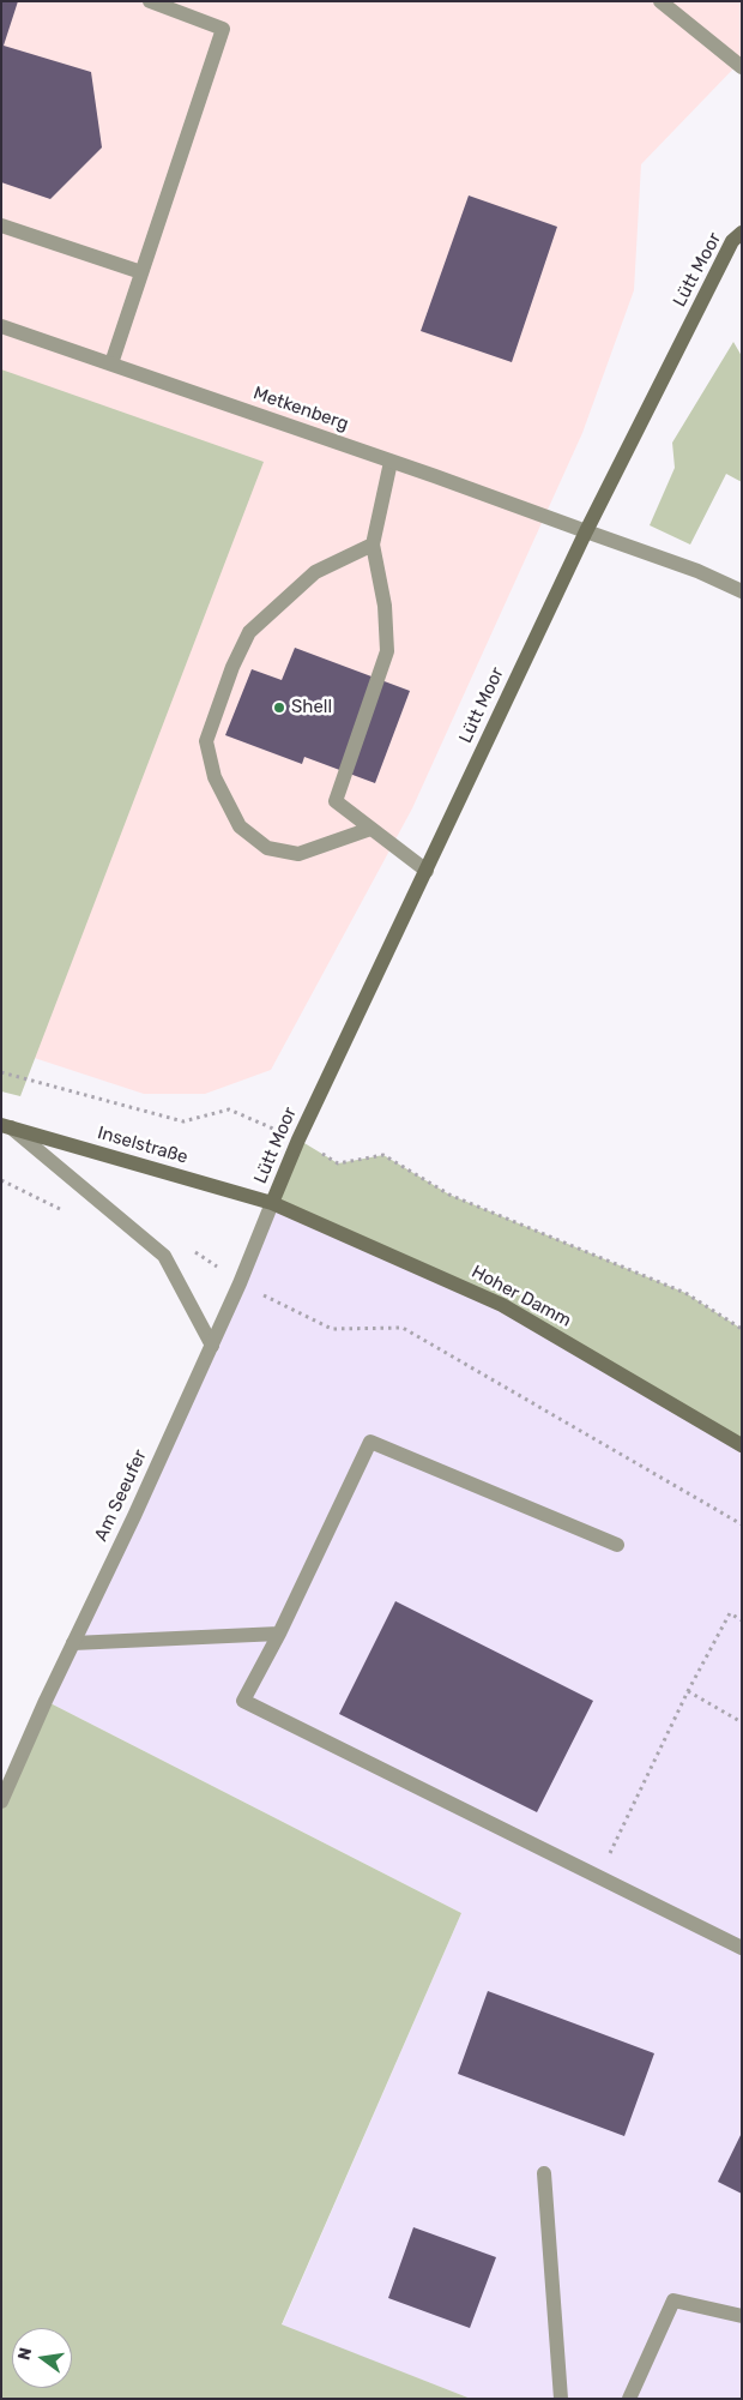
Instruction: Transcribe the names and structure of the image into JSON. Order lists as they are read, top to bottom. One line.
{"streets":{"main road":["Lütt Moor","Inselstraße","Hoher Damm"],"street":["Metkenberg","Am Seeufer"]},"crossings":[["Lütt Moor","Metkenberg"],["Lütt Moor","Inselstraße"],["Lütt Moor","Hoher Damm"],["Lütt Moor","Am Seeufer"],["Inselstraße","Hoher Damm"],["Inselstraße","Am Seeufer"],["Hoher Damm","Am Seeufer"]],"places":["Shell"],"north":"left"}
